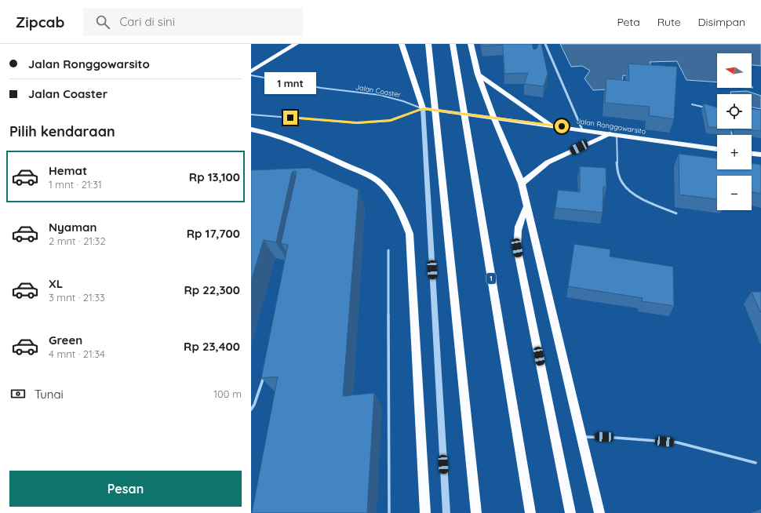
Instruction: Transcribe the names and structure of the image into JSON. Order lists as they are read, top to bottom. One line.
{"streets":{"highway":["1"],"main road":["Jalan Ronggowarsito"],"lane":["Jalan Coaster"]},"crossings":[["Jalan Coaster","Jalan Ronggowarsito"]],"north":"left","page":{"header":"Zipcab","search":"Cari di sini","nav":["Peta","Rute","Disimpan"],"banner":["Jalan Ronggowarsito","Jalan Coaster"],"map_buttons":["+","−"],"bubble":"1 mnt","heading":"Pilih kendaraan","list":[{"name":"Hemat","note":"1 mnt · 21:31","value":"Rp 13,100"},{"name":"Nyaman","note":"2 mnt · 21:32","value":"Rp 17,700"},{"name":"XL","note":"3 mnt · 21:33","value":"Rp 22,300"},{"name":"Green","note":"4 mnt · 21:34","value":"Rp 23,400"}],"pay":["Tunai","100 m"],"buttons":"Pesan"}}
